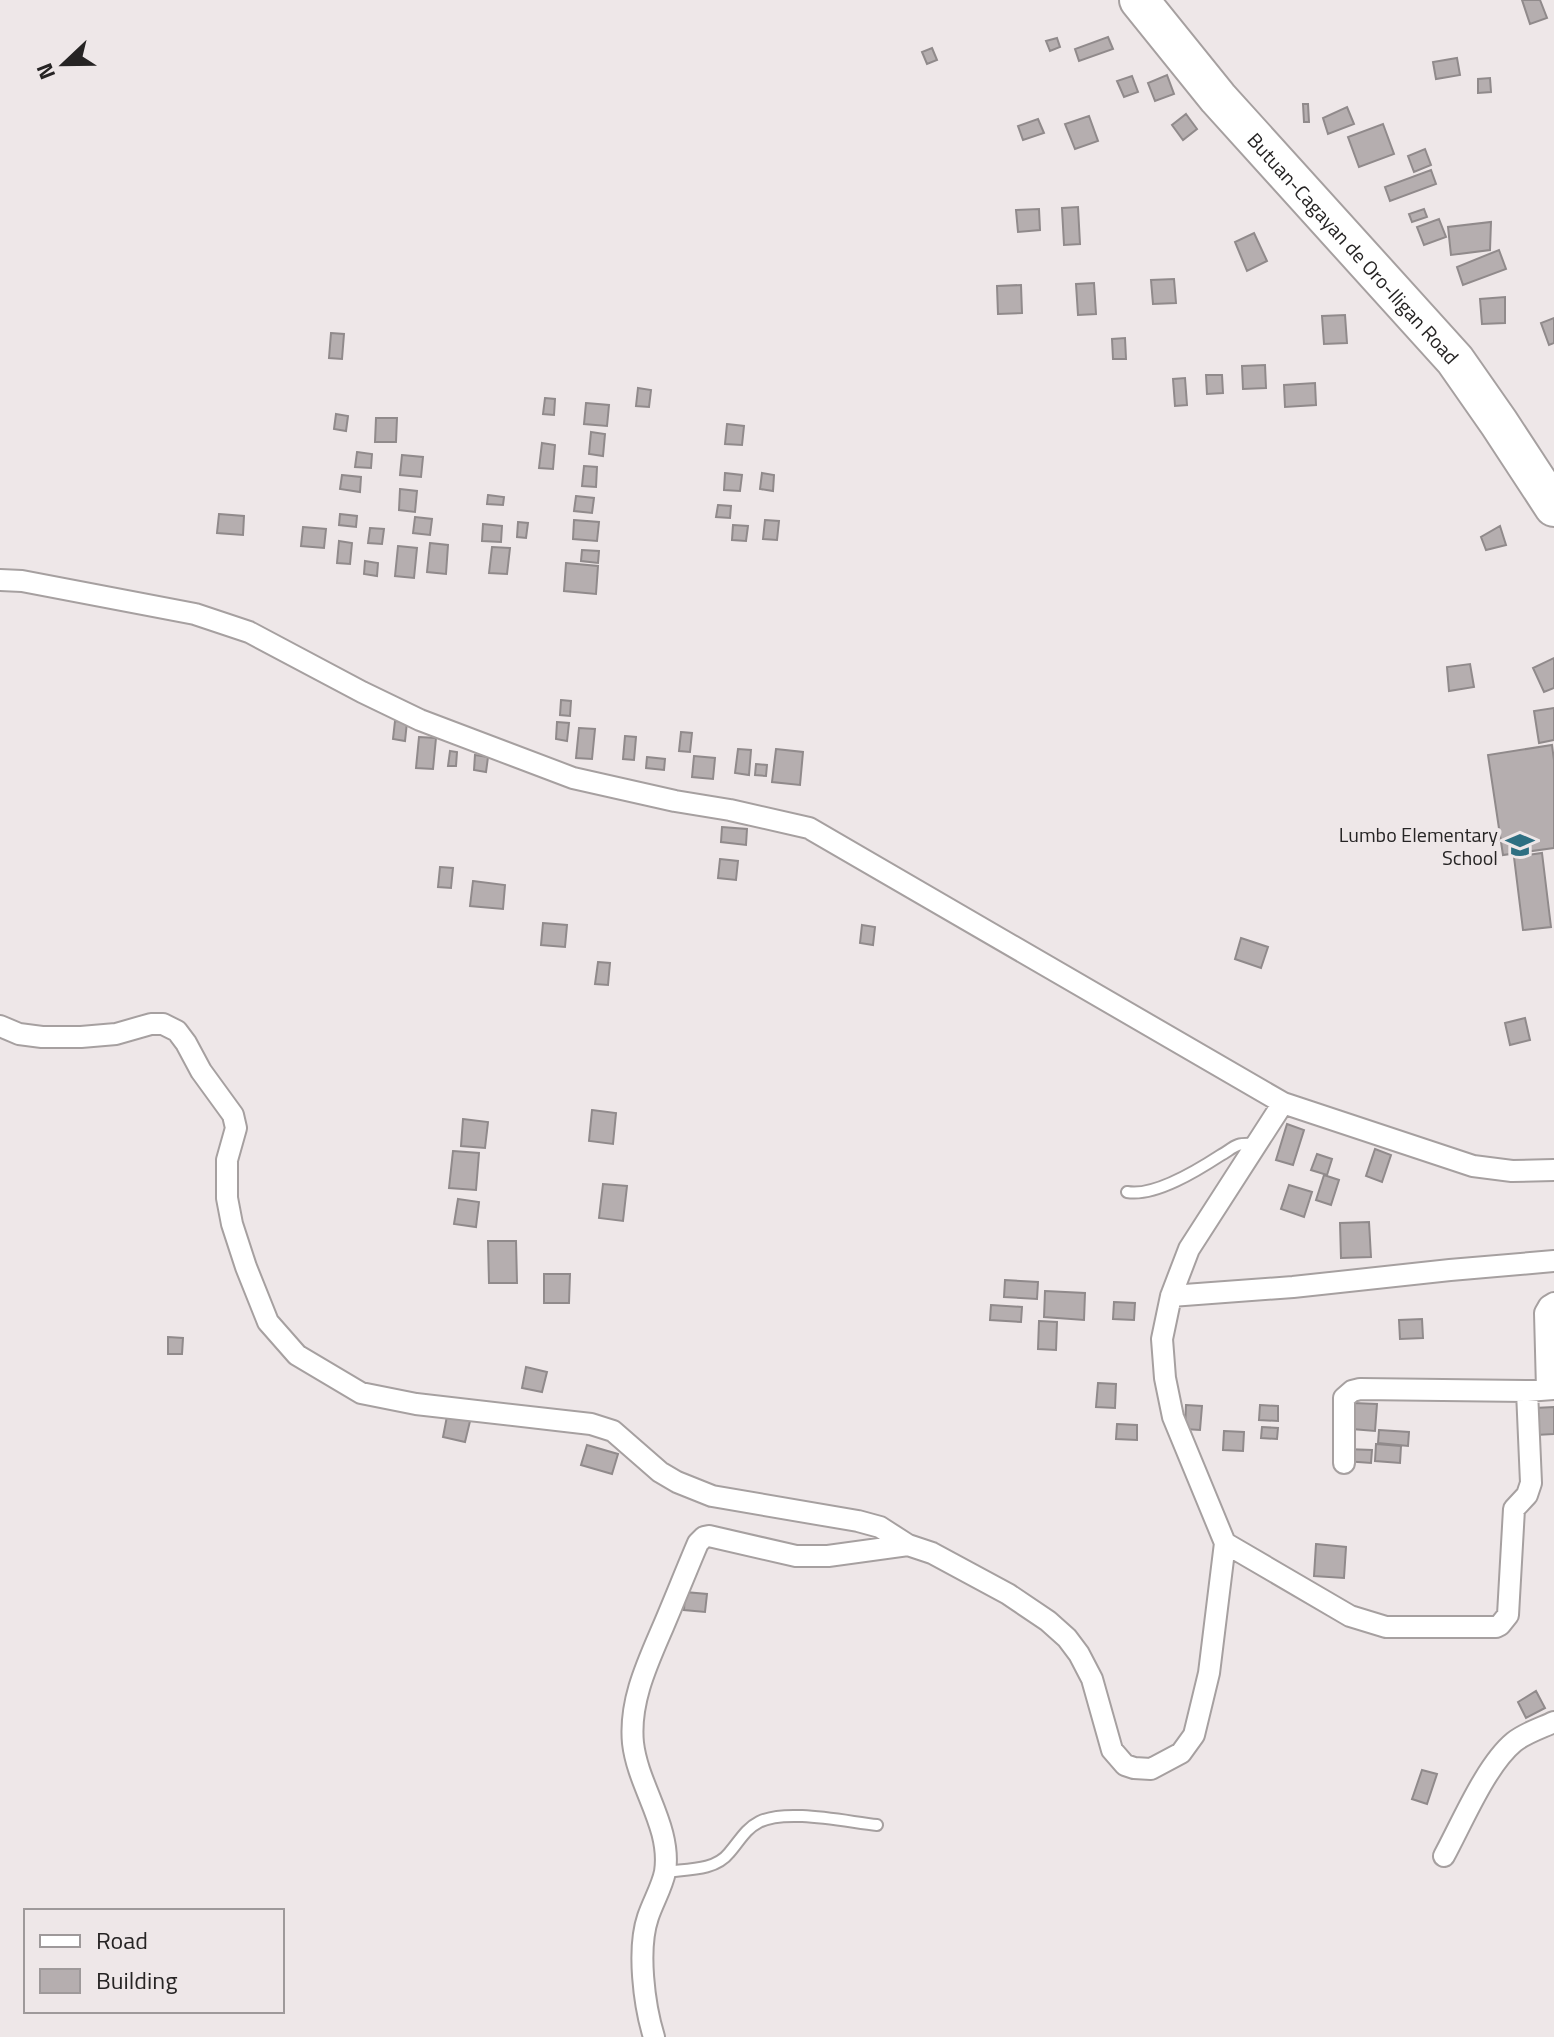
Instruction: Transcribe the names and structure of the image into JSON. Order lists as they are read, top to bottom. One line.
{"streets":{"highway":["Butuan-Cagayan de Oro-Iligan Road"]},"places":{"school or university":["Lumbo Elementary School"]},"legend":["Road","Building"],"north":"left"}
